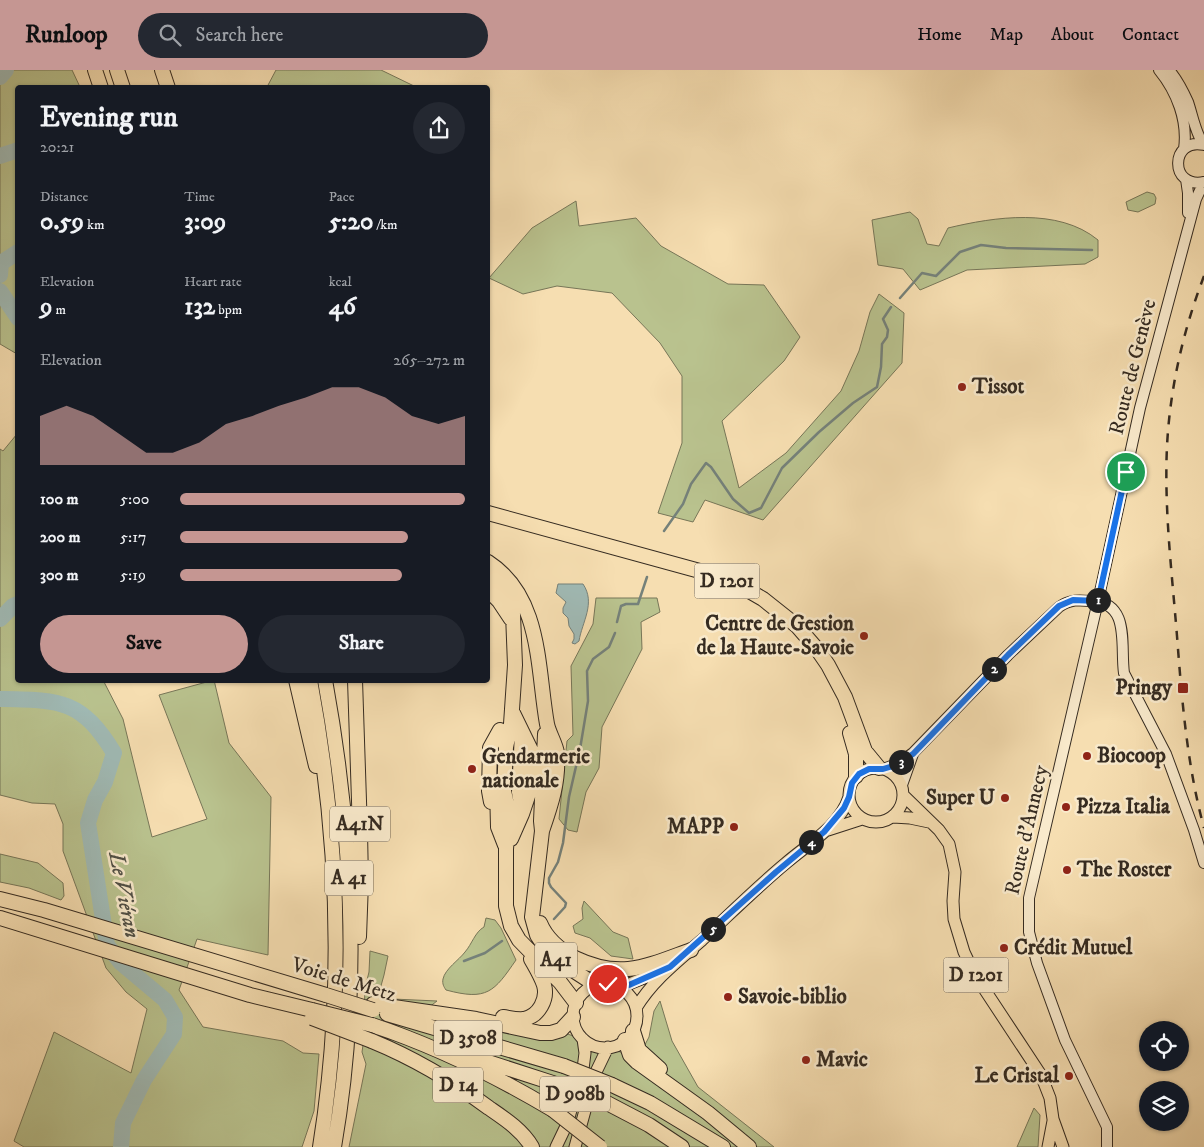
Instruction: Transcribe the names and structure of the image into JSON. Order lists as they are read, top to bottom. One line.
{"streets":{"highway":["D 1201","A41N","A 41","A41","Voie de Metz","D 3508","D 14"],"main road":["Route de Genève","Route d'Annecy","D 908b"]},"crossings":[["Route de Genève","Route d'Annecy"],["A41N","A 41"],["A41","D 908b"],["Voie de Metz","D 3508"],["Voie de Metz","D 14"]],"water":["Le Viéran"],"places":{"other":["Tissot","Centre de Gestion de la Haute-Savoie","Biocoop","Gendarmerie nationale","Super U","Pizza Italia","MAPP","The Roster","Crédit Mutuel","Savoie-biblio","Mavic","Le Cristal"],"transit":["Pringy"]},"page":{"header":"Runloop","search":"Search here","nav":["Home","Map","About","Contact"],"heading":["Evening run","20:21"],"stats":[["Distance","0.59 km"],["Time","3:09"],["Pace","5:20 /km"],["Elevation","9 m"],["Heart rate","132 bpm"],["kcal","46"]],"chart":["Elevation","265–272 m"],"list":[{"name":"100 m","note":"5:00"},{"name":"200 m","note":"5:17"},{"name":"300 m","note":"5:19"}],"pins":["1","2","3","4","5"],"buttons":["Save","Share"]}}
